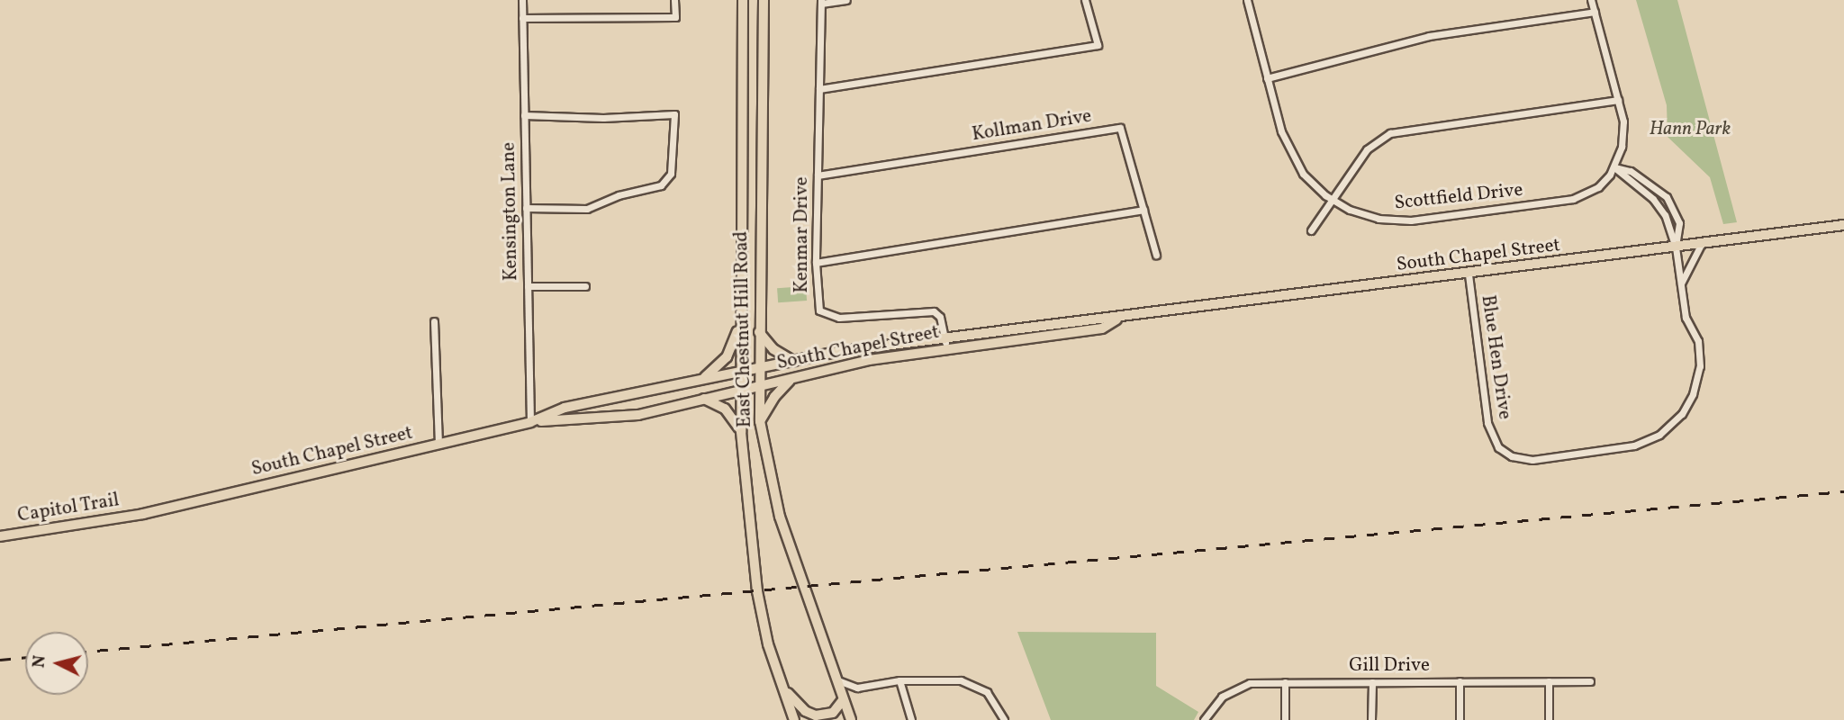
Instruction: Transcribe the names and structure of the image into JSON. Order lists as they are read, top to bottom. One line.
{"streets":{"main road":["South Chapel Street","East Chestnut Hill Road","Capitol Trail"],"street":["Kollman Drive","Scottfield Drive","Kensington Lane","Kenmar Drive","Blue Hen Drive","Gill Drive"]},"crossings":[["Kollman Drive","Kenmar Drive"],["Kensington Lane","South Chapel Street"],["Kenmar Drive","South Chapel Street"],["South Chapel Street","East Chestnut Hill Road"],["South Chapel Street","Blue Hen Drive"],["South Chapel Street","Capitol Trail"]],"parks":["Hann Park"],"north":"left"}
